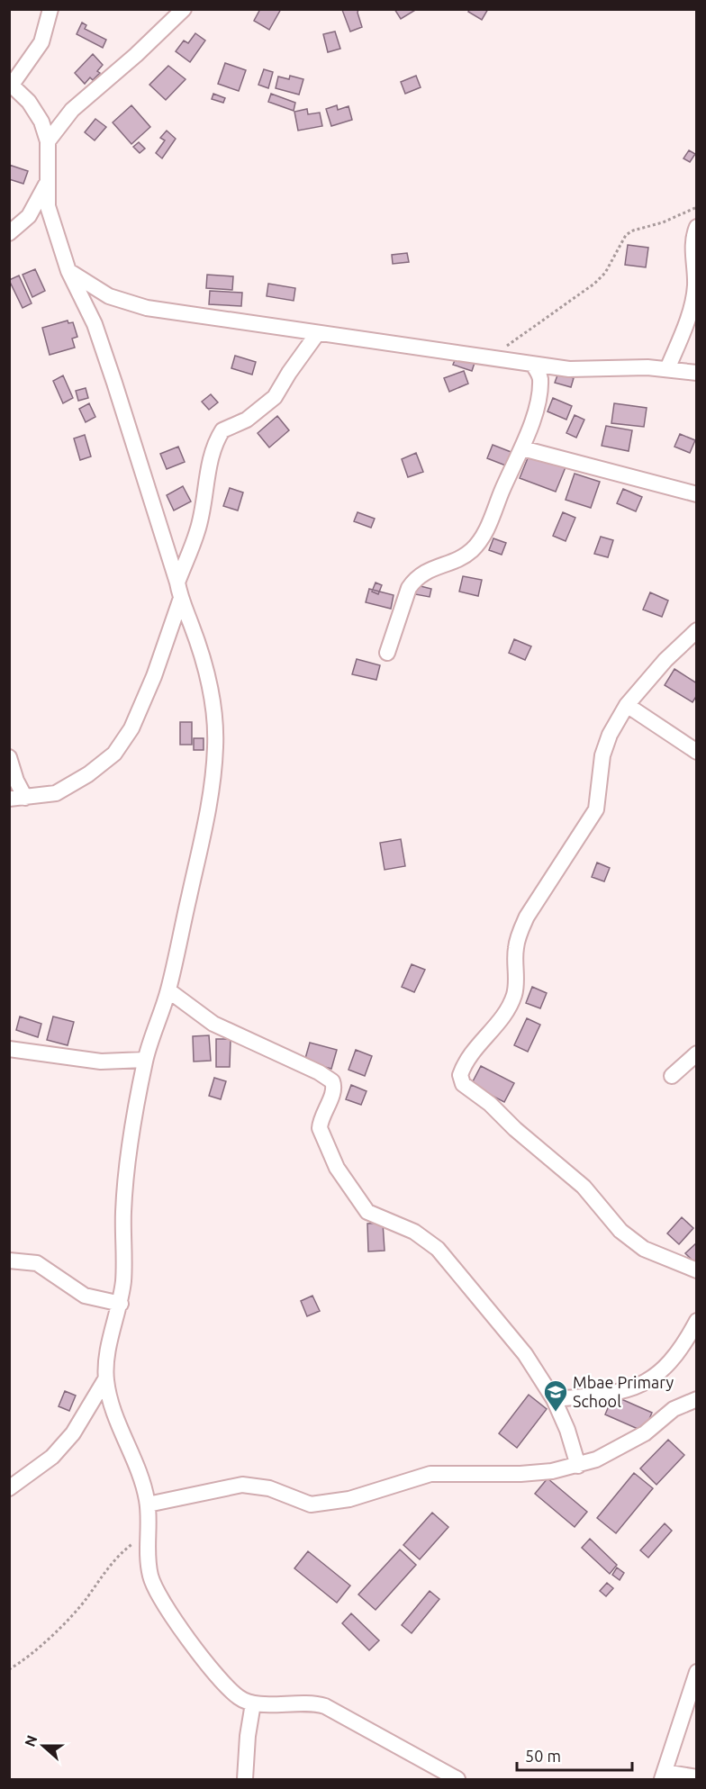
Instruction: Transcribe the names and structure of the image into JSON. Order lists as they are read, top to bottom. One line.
{"places":{"school or university":["Mbae Primary School"]},"scale_bar":"50 m","north":"left"}
